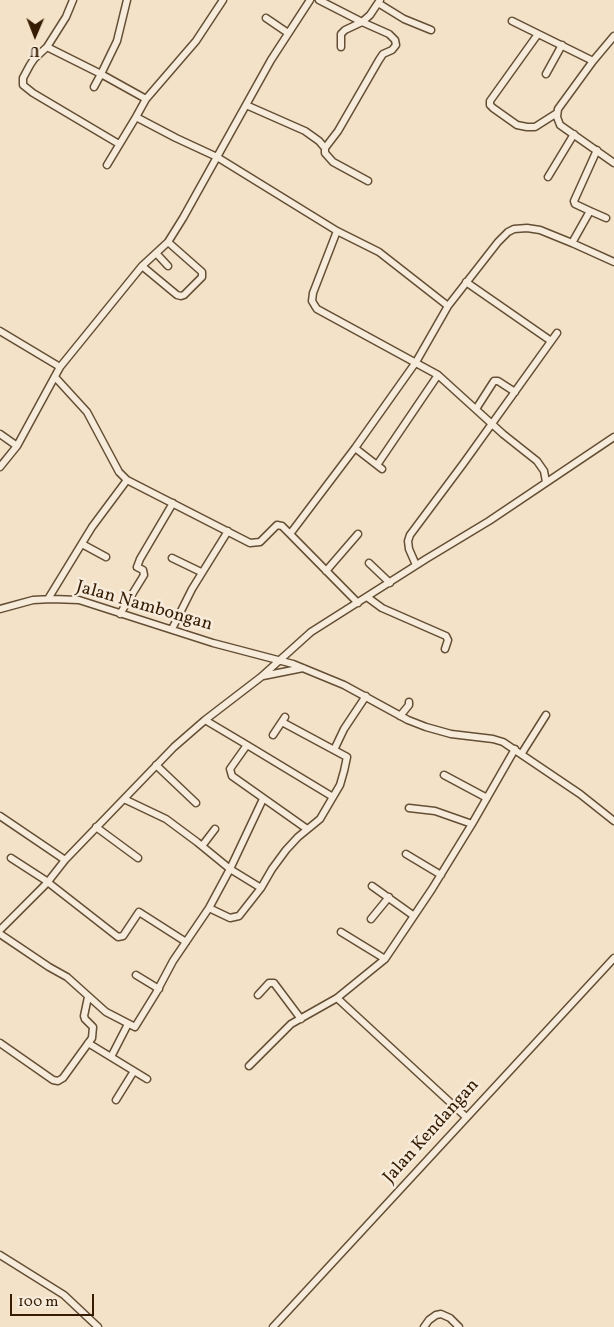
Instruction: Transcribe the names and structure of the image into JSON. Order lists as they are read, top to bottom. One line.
{"streets":{"street":["Jalan Nambongan","Jalan Kendangan"]},"scale_bar":"100 m","north":"bottom"}
